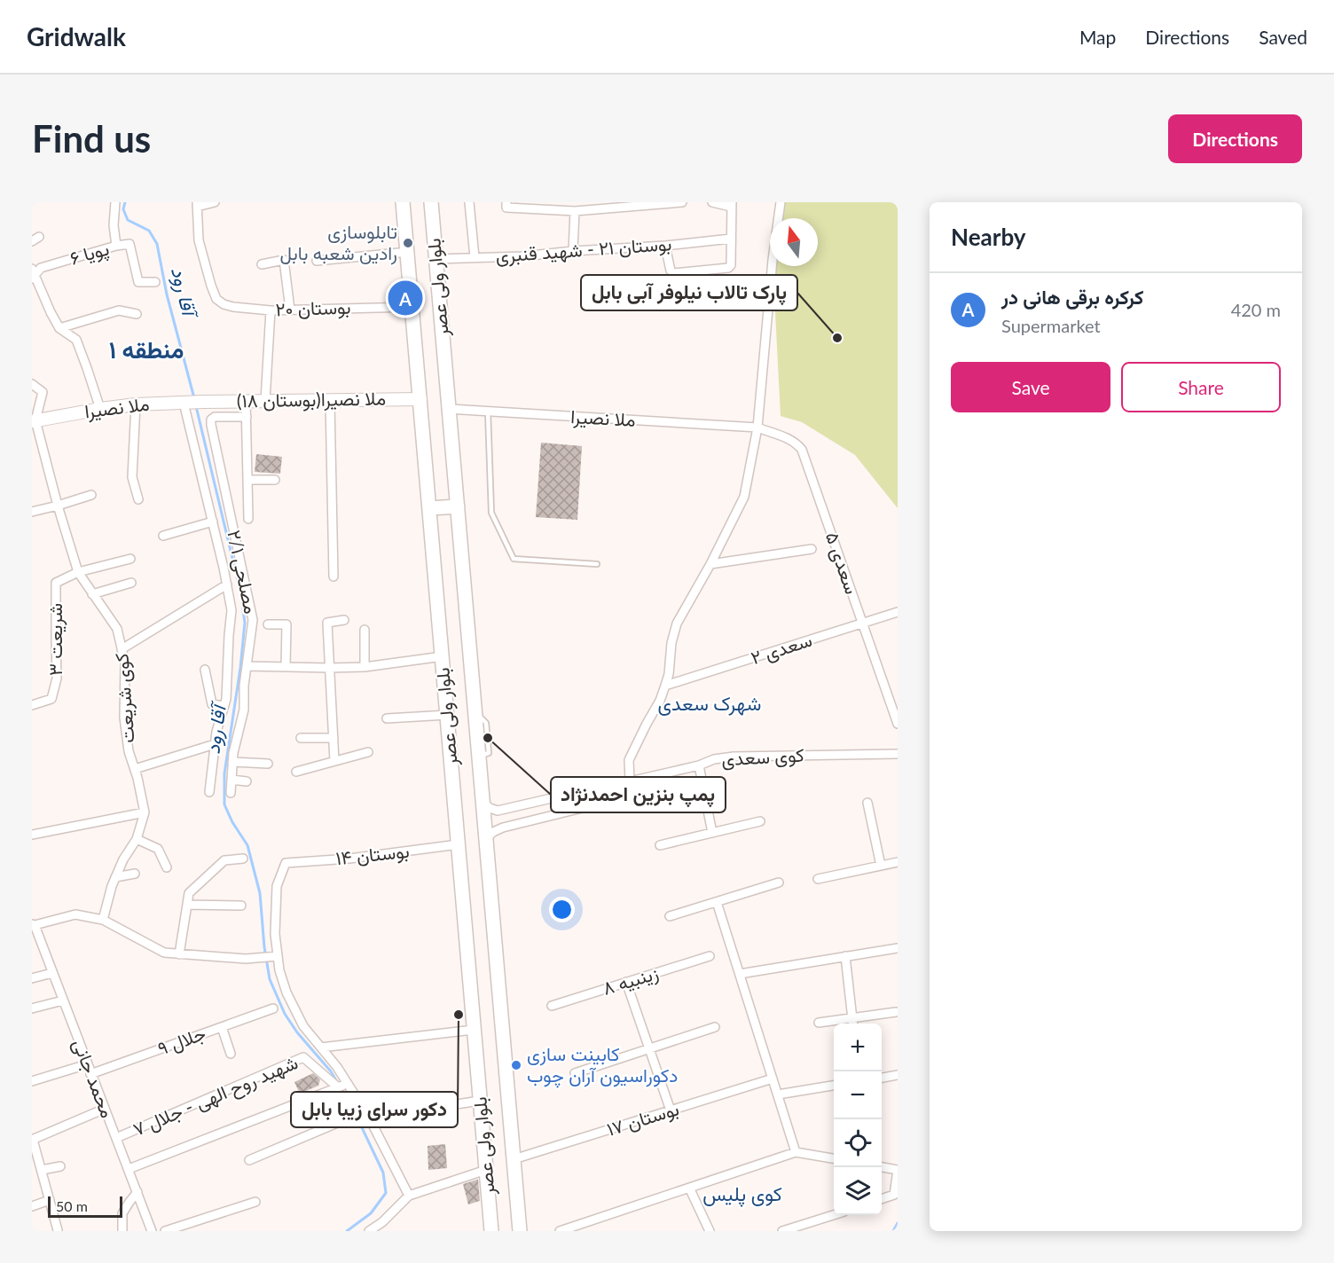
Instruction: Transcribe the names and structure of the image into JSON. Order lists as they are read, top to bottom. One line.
{"streets":{"main road":["بلوار ولی عصر"],"street":["بوستان ۲۱ - شهید قنبری","پویا ۶","بوستان ۲۰","ملا نصیرا(بوستان ۱۸)","ملا نصیرا","سعدی ۵","مصلحی ۲/۱","شریعت ۳","سعدی ۲","کوی شریعت","کوی سعدی","بوستان ۱۴","زینبیه ۸","جلال ۹","محمد جانی","شهید روح الهی - جلال ۷","بوستان ۱۷"]},"crossings":[["بوستان ۲۱ - شهید قنبری","بلوار ولی عصر"],["بلوار ولی عصر","بوستان ۲۰"],["بلوار ولی عصر","ملا نصیرا(بوستان ۱۸)"],["بلوار ولی عصر","ملا نصیرا"],["بلوار ولی عصر","کوی سعدی"],["بلوار ولی عصر","بوستان ۱۴"],["بلوار ولی عصر","بوستان ۱۷"],["ملا نصیرا(بوستان ۱۸)","ملا نصیرا"],["ملا نصیرا","سعدی ۵"],["ملا نصیرا","کوی شریعت"],["سعدی ۵","سعدی ۲"],["شریعت ۳","کوی شریعت"],["جلال ۹","محمد جانی"],["محمد جانی","شهید روح الهی - جلال ۷"]],"districts":["منطقه ۱","شهرک سعدی","کوی پلیس"],"water":["آقا رود"],"places":["تابلوسازی رادین شعبه بابل","پارک تالاب نیلوفر آبی بابل","پمپ بنزین احمدنژاد","دکور سرای زیبا بابل","کابینت سازی دکوراسیون آران چوب"],"scale_bar":"50 m","north":"top","page":{"header":"Gridwalk","nav":["Map","Directions","Saved"],"buttons":["Directions",["Save","Share"]],"title":"Find us","heading":"Nearby","list":[{"mark":"A","name":"کرکره برقی هانی در","note":"Supermarket","value":"420 m"}],"pins":"A","map_buttons":["+","−"],"scale":"50 m"}}
